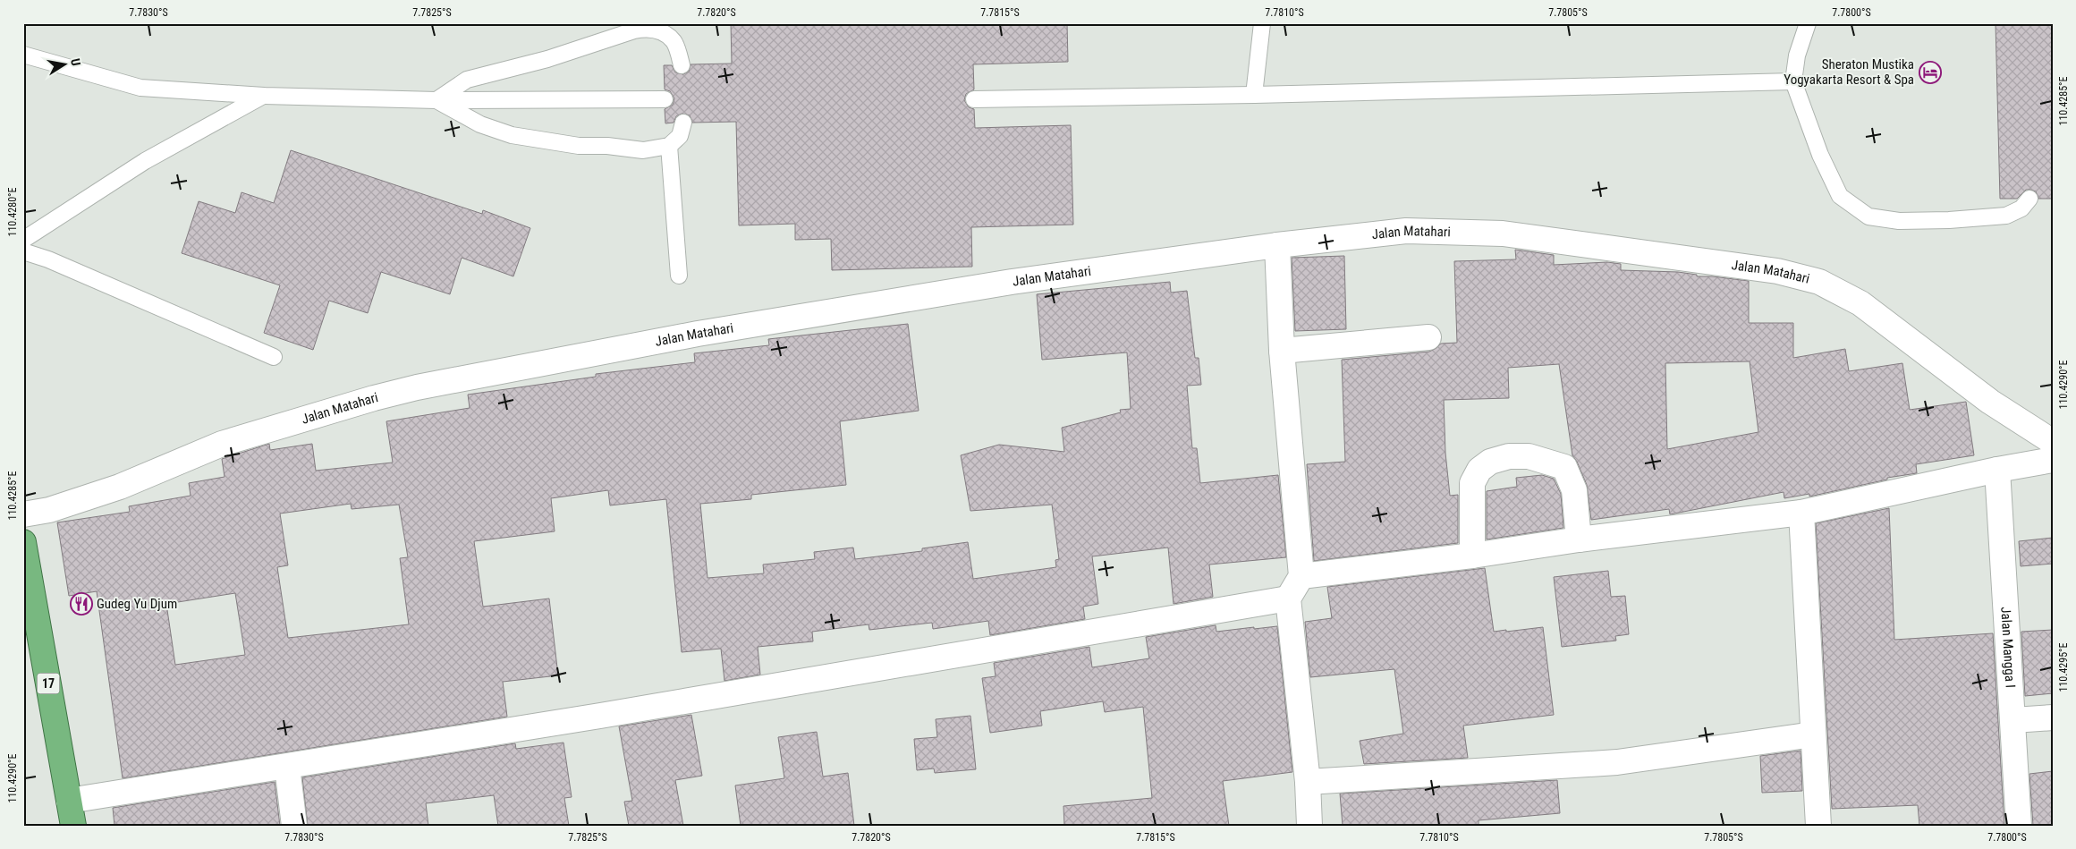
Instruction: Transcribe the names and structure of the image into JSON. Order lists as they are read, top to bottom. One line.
{"streets":{"highway":["17"],"street":["Jalan Matahari","Jalan Mangga I"]},"places":{"hotel":["Sheraton Mustika Yogyakarta Resort & Spa"],"restaurant":["Gudeg Yu Djum"]},"north":"right","coordinates":["7.7830°S","7.7825°S","7.7820°S","7.7815°S","7.7810°S","7.7805°S","7.7800°S","110.4285°E","110.4280°E","110.4290°E","110.4295°E"]}
